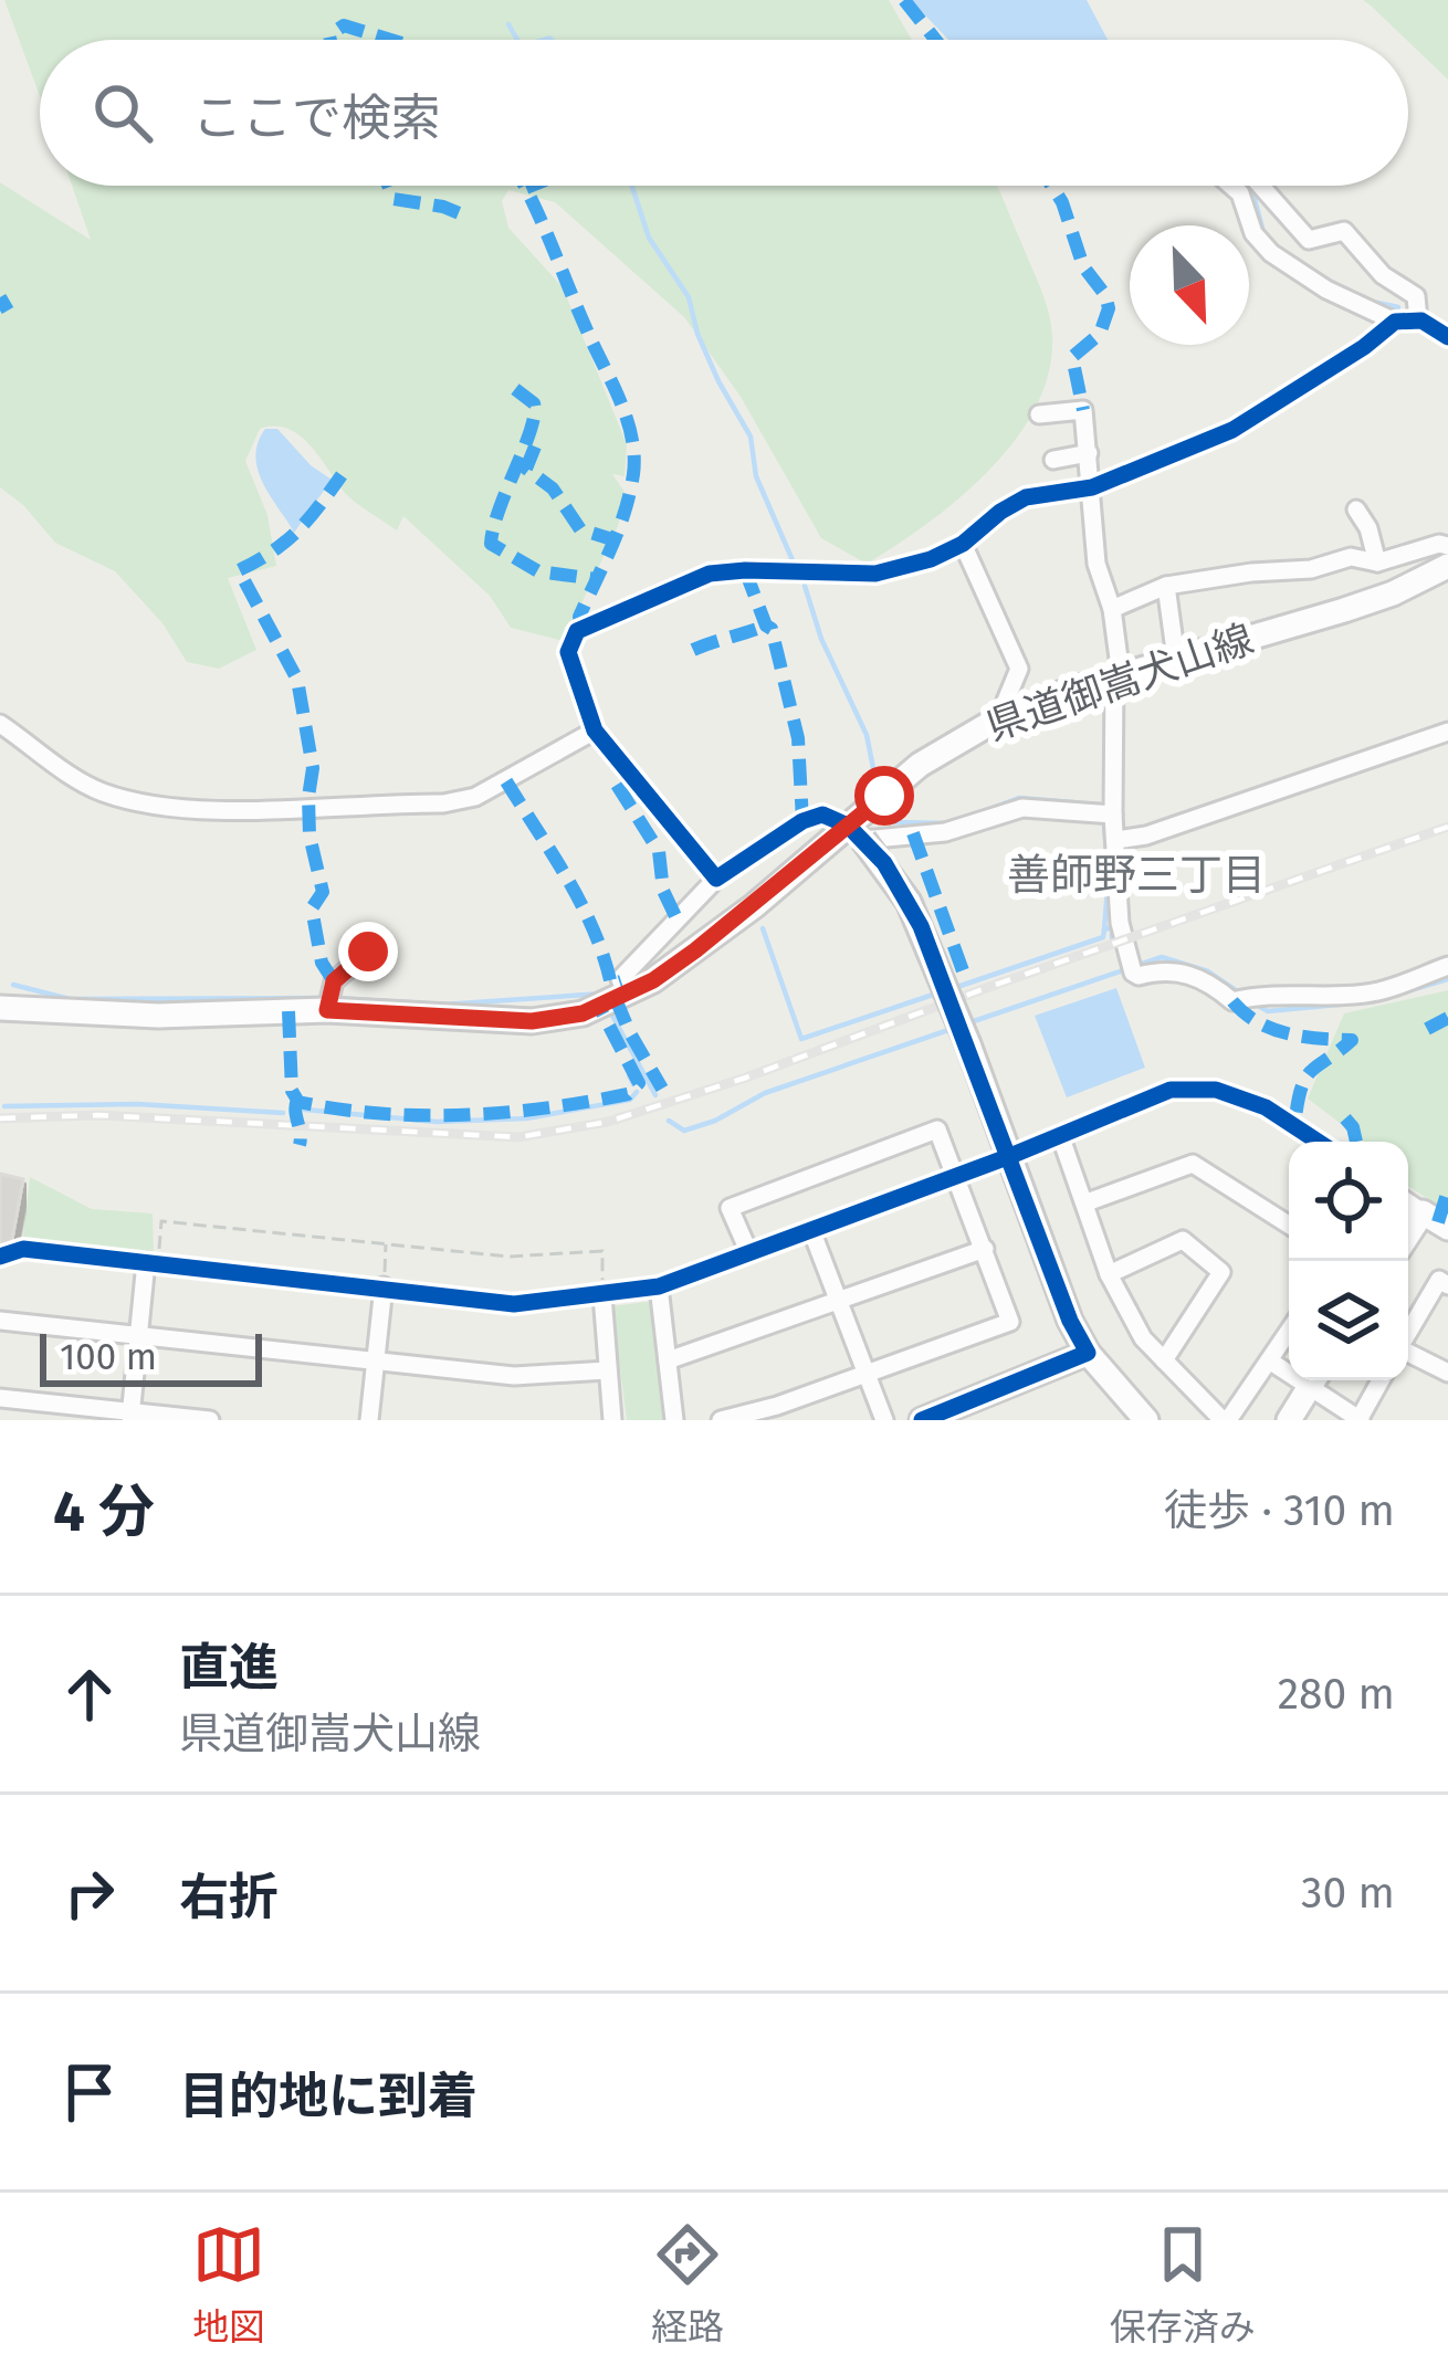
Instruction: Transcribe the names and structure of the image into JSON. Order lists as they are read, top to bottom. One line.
{"streets":{"main road":["県道御嵩犬山線"]},"districts":["善師野三丁目"],"scale_bar":"100 m","north":"bottom right","page":{"search":"ここで検索","scale":"100 m","heading":["4 分","徒歩 · 310 m"],"list":[["直進","県道御嵩犬山線","280 m"],["右折","30 m"],"目的地に到着"],"nav":["地図","経路","保存済み"]}}
